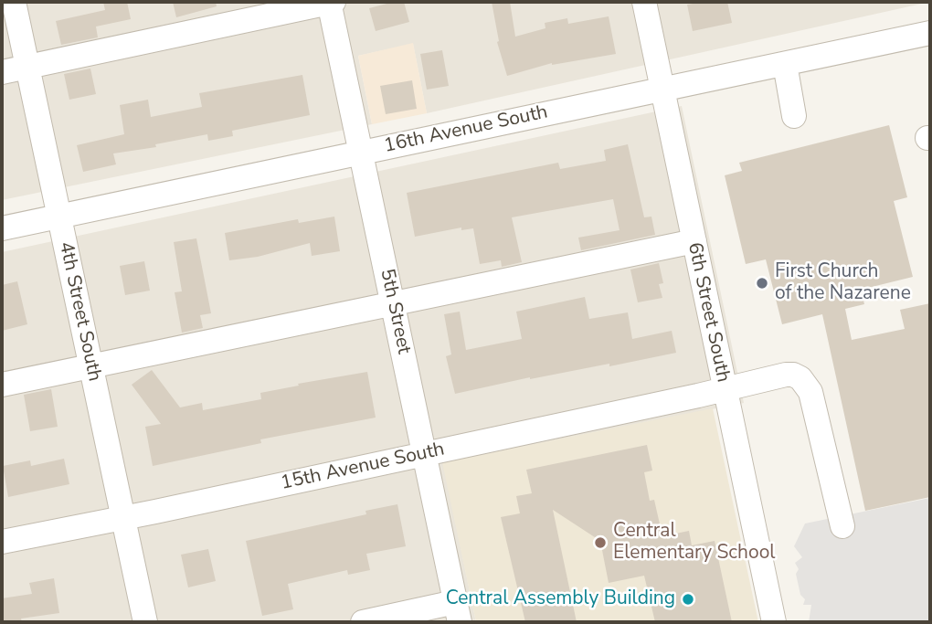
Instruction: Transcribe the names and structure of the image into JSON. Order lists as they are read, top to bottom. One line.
{"streets":{"street":["16th Avenue South","4th Street South","5th Street","6th Street South","15th Avenue South"]},"crossings":[["16th Avenue South","4th Street South"],["16th Avenue South","5th Street"],["16th Avenue South","6th Street South"],["4th Street South","15th Avenue South"],["5th Street","15th Avenue South"],["6th Street South","15th Avenue South"]],"places":["First Church of the Nazarene","Central Elementary School","Central Assembly Building"]}
